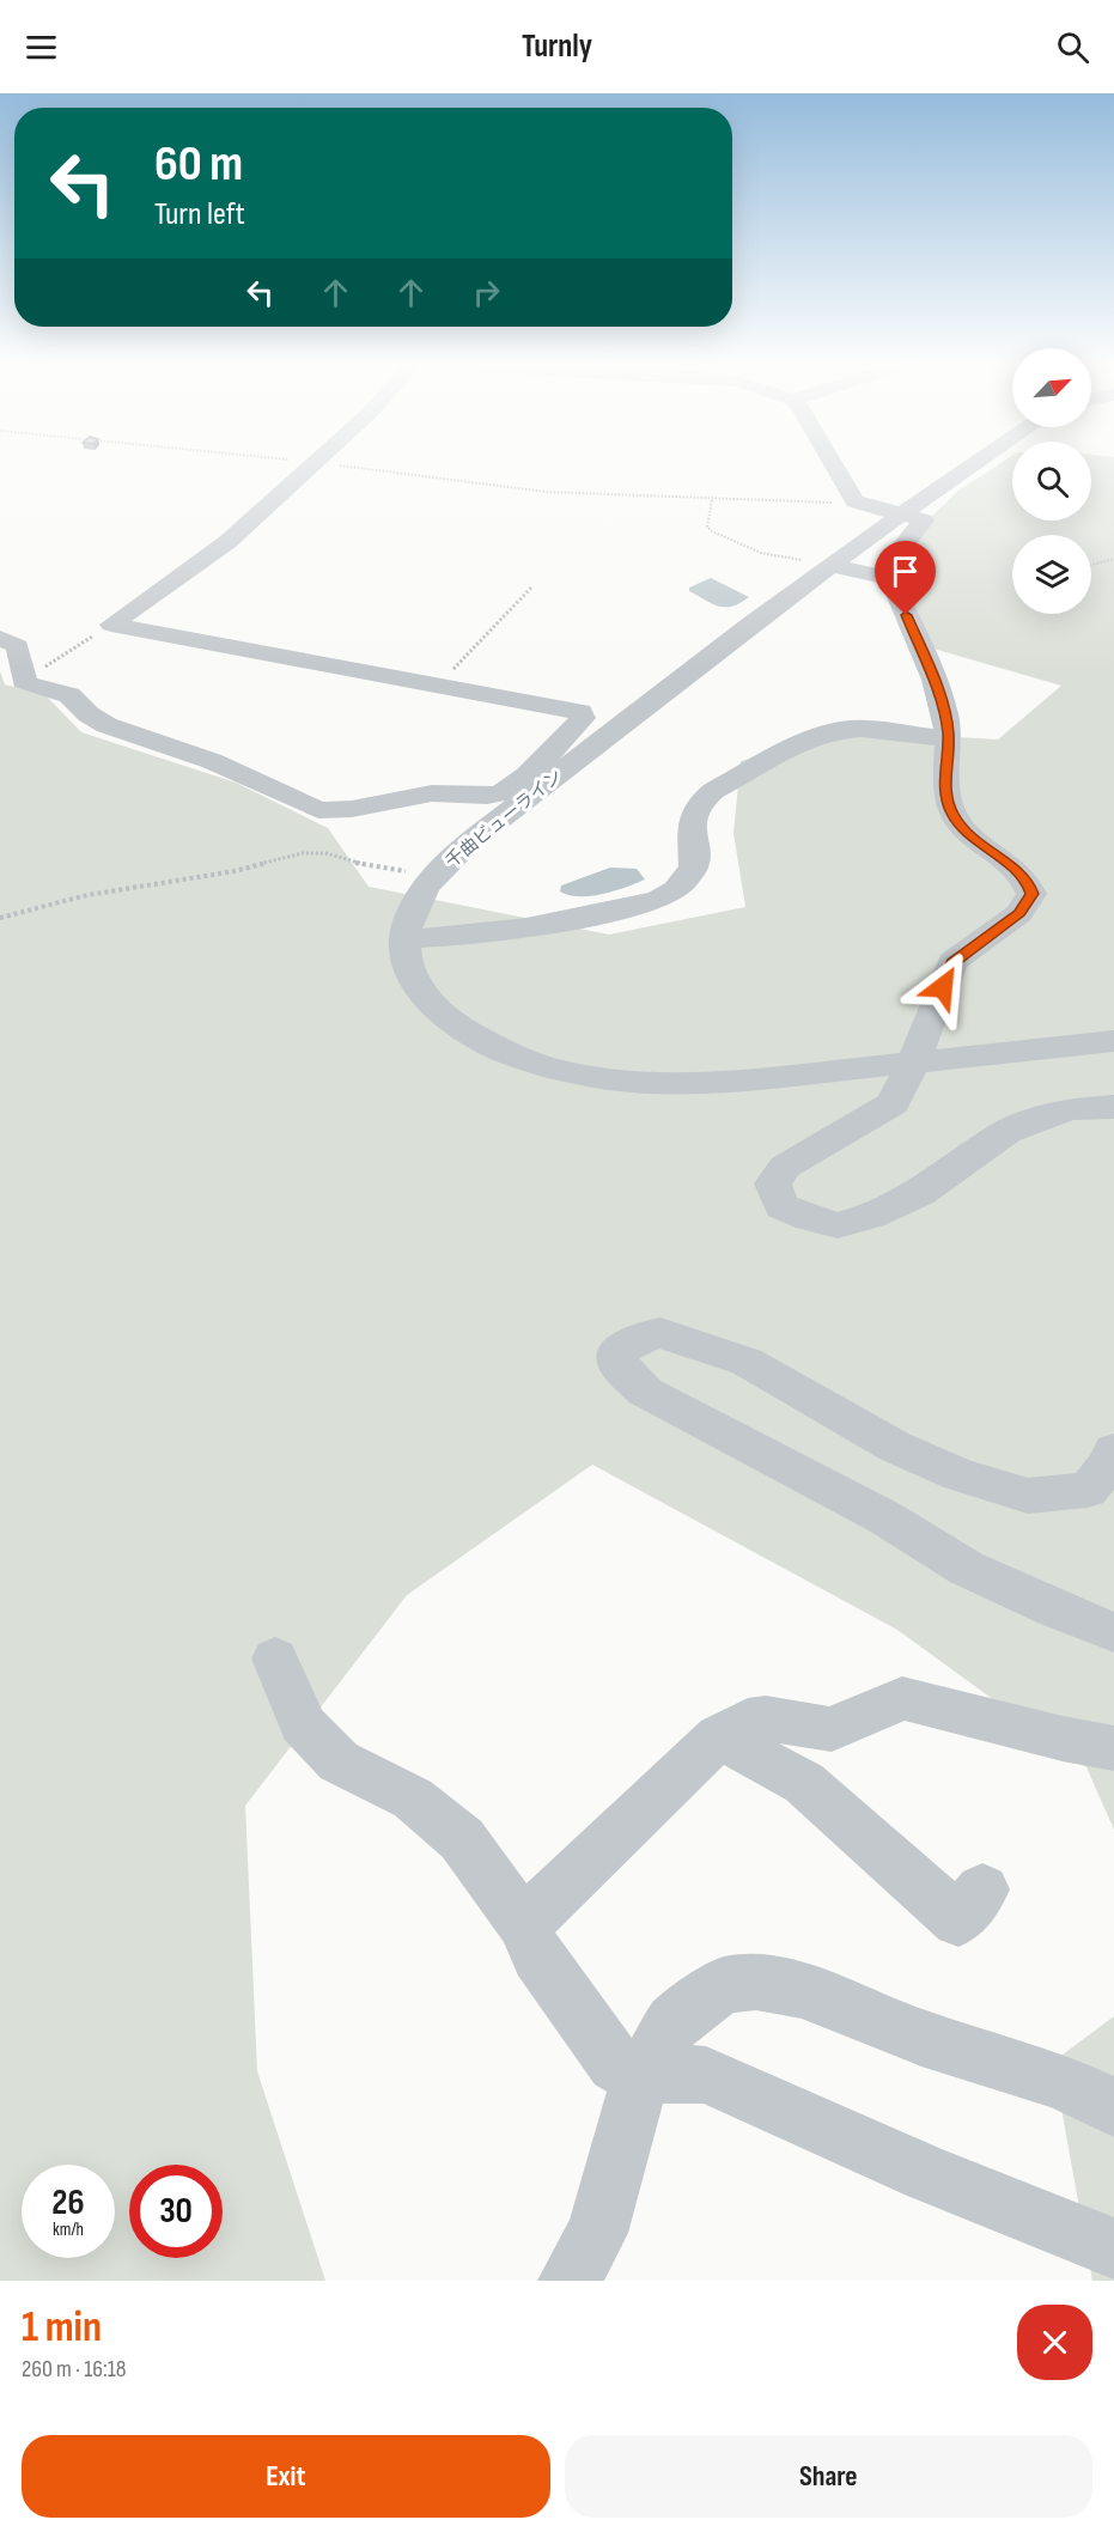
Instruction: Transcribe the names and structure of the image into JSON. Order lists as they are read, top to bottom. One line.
{"streets":{"street":["千曲ビューライン"]},"north":"top right","page":{"header":"Turnly","turn":["60 m","Turn left"],"speed":"26 km/h","limit":"30","heading":["1 min","260 m · 16:18"],"buttons":["Exit","Share"]}}
